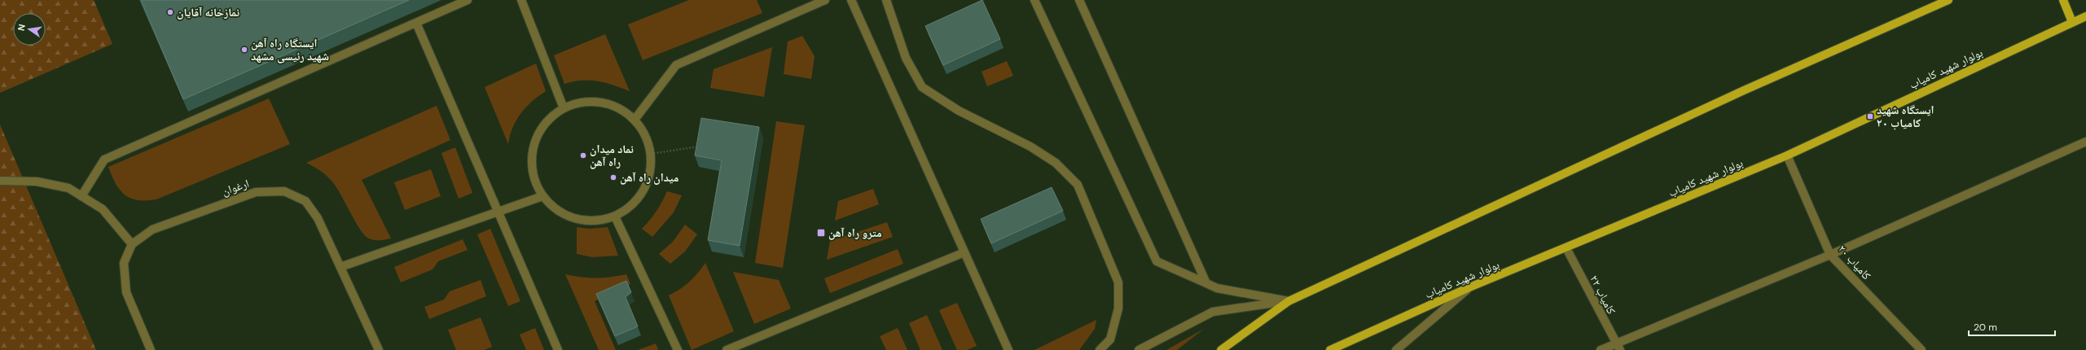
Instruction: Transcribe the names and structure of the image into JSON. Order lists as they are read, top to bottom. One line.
{"streets":{"main road":["بولوار شهید کامیاب"],"street":["ارغوان","کامیاب ۲۰","کامیاب ۲۲"]},"crossings":[["بولوار شهید کامیاب","کامیاب ۲۰"],["بولوار شهید کامیاب","کامیاب ۲۲"]],"places":{"other":["نمازخانه آقایان","ایستگاه راه آهن شهید رئیسی مشهد","نماد میدان راه آهن","میدان راه آهن"],"transit":["ایستگاه شهید کامیاب ۲۰","مترو راه آهن"]},"scale_bar":"20 m","north":"left"}
